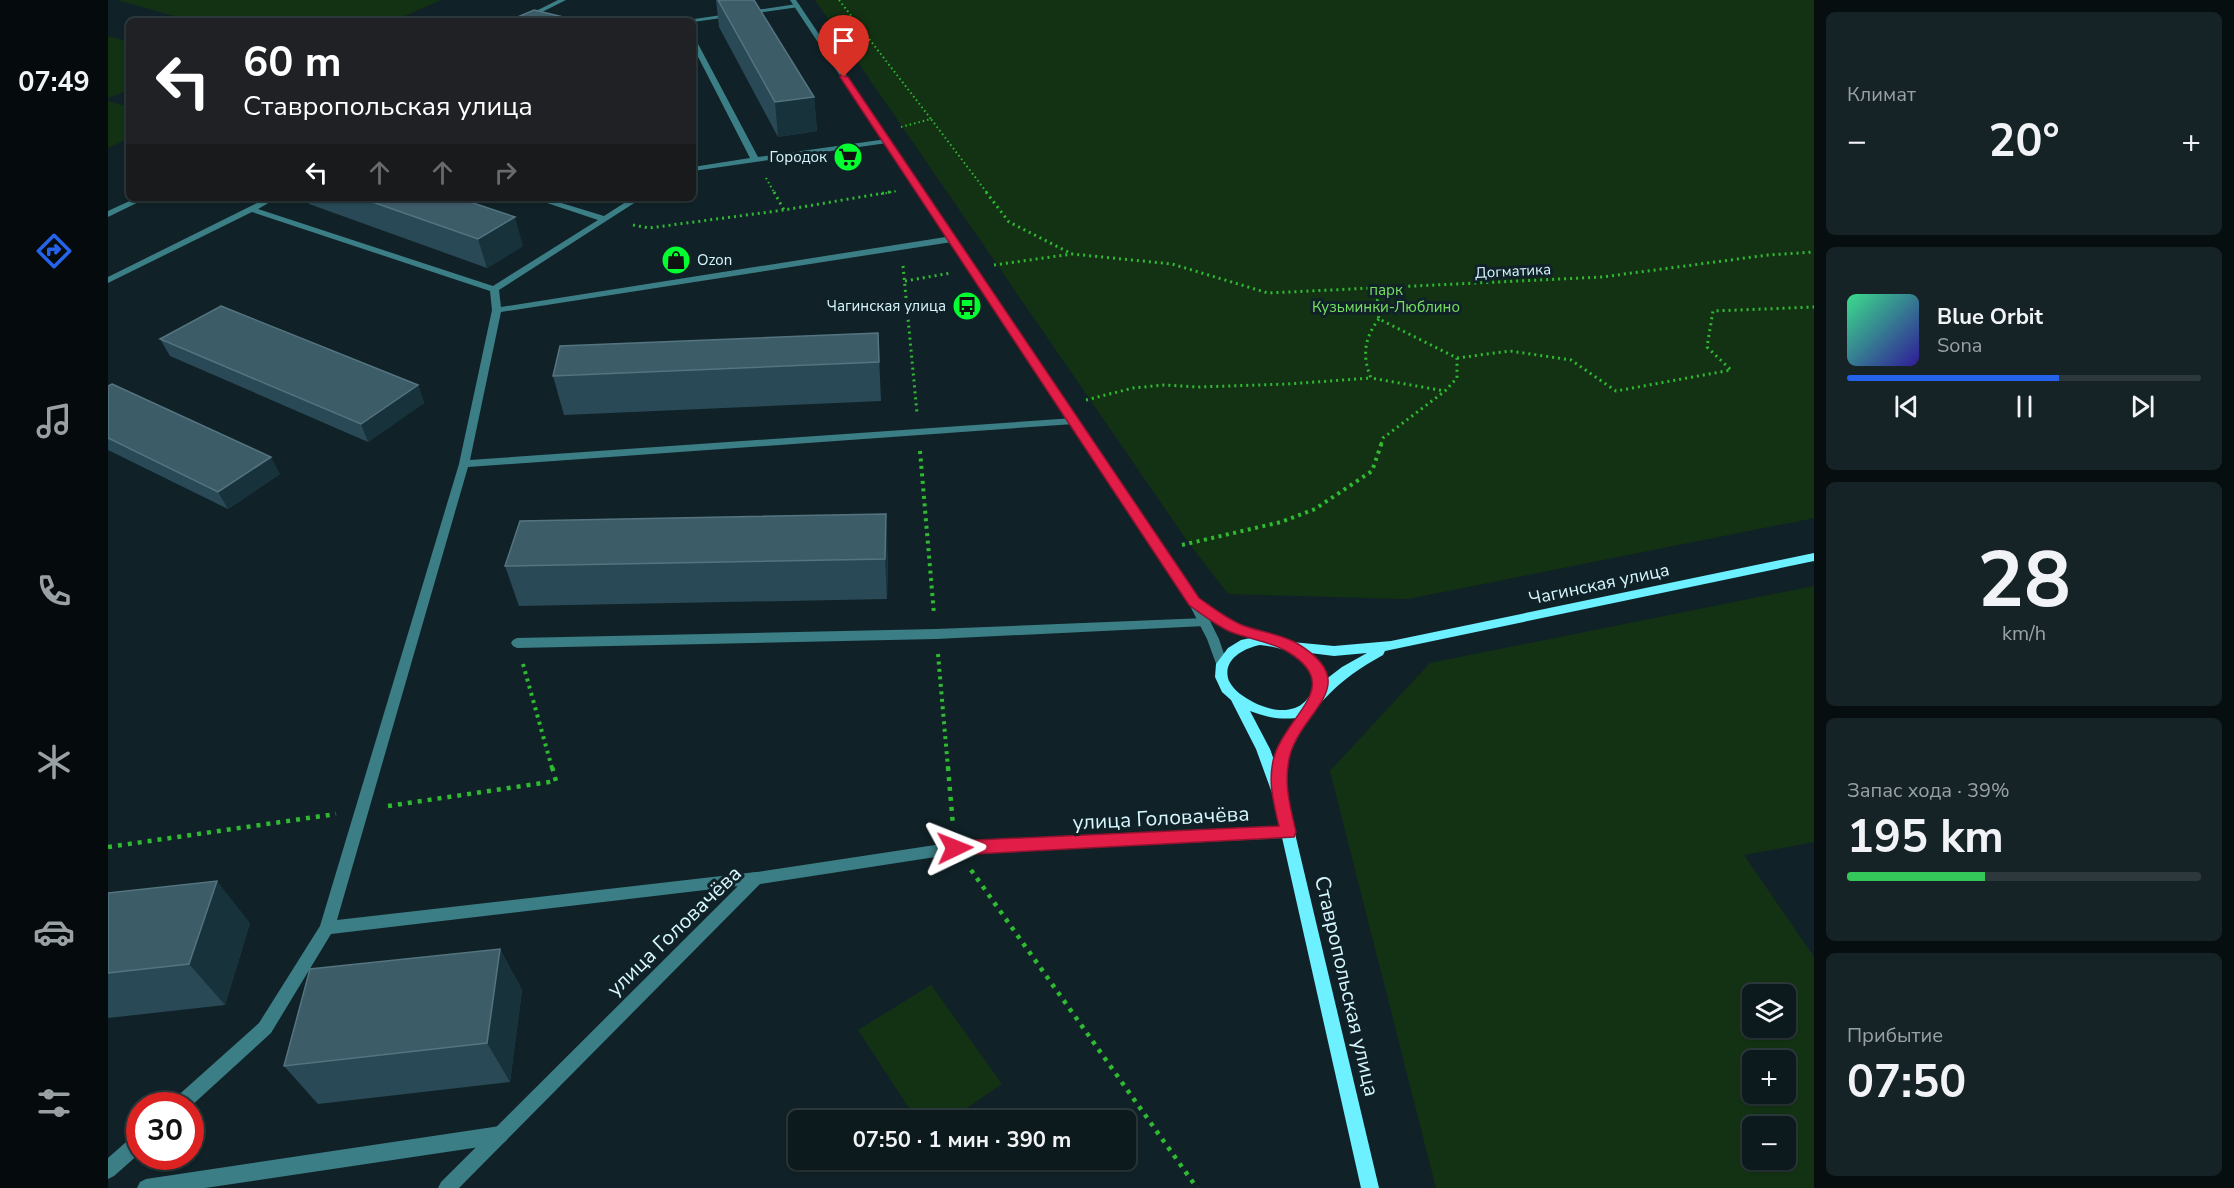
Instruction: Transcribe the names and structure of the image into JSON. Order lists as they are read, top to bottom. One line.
{"streets":{"street":["Чагинская улица","улица Головачёва","Ставропольская улица"],"path":["Догматика"]},"crossings":[["Чагинская улица","Ставропольская улица"],["улица Головачёва","Ставропольская улица"]],"parks":["парк Кузьминки-Люблино"],"places":{"supermarket":["Городок"],"shop":["Ozon"],"bus stop":["Чагинская улица"]},"page":{"tabs":"07:49","tile":["Климат",["28","km/h"],["Запас хода · 39%","195 km"],["Прибытие","07:50"]],"turn":["60 m","Ставропольская улица"],"heat":["−","20°","+"],"song":["Blue Orbit","Sona"],"map_buttons":["+","−"],"limit":"30","trip":"07:50 · 1 мин · 390 m"}}
